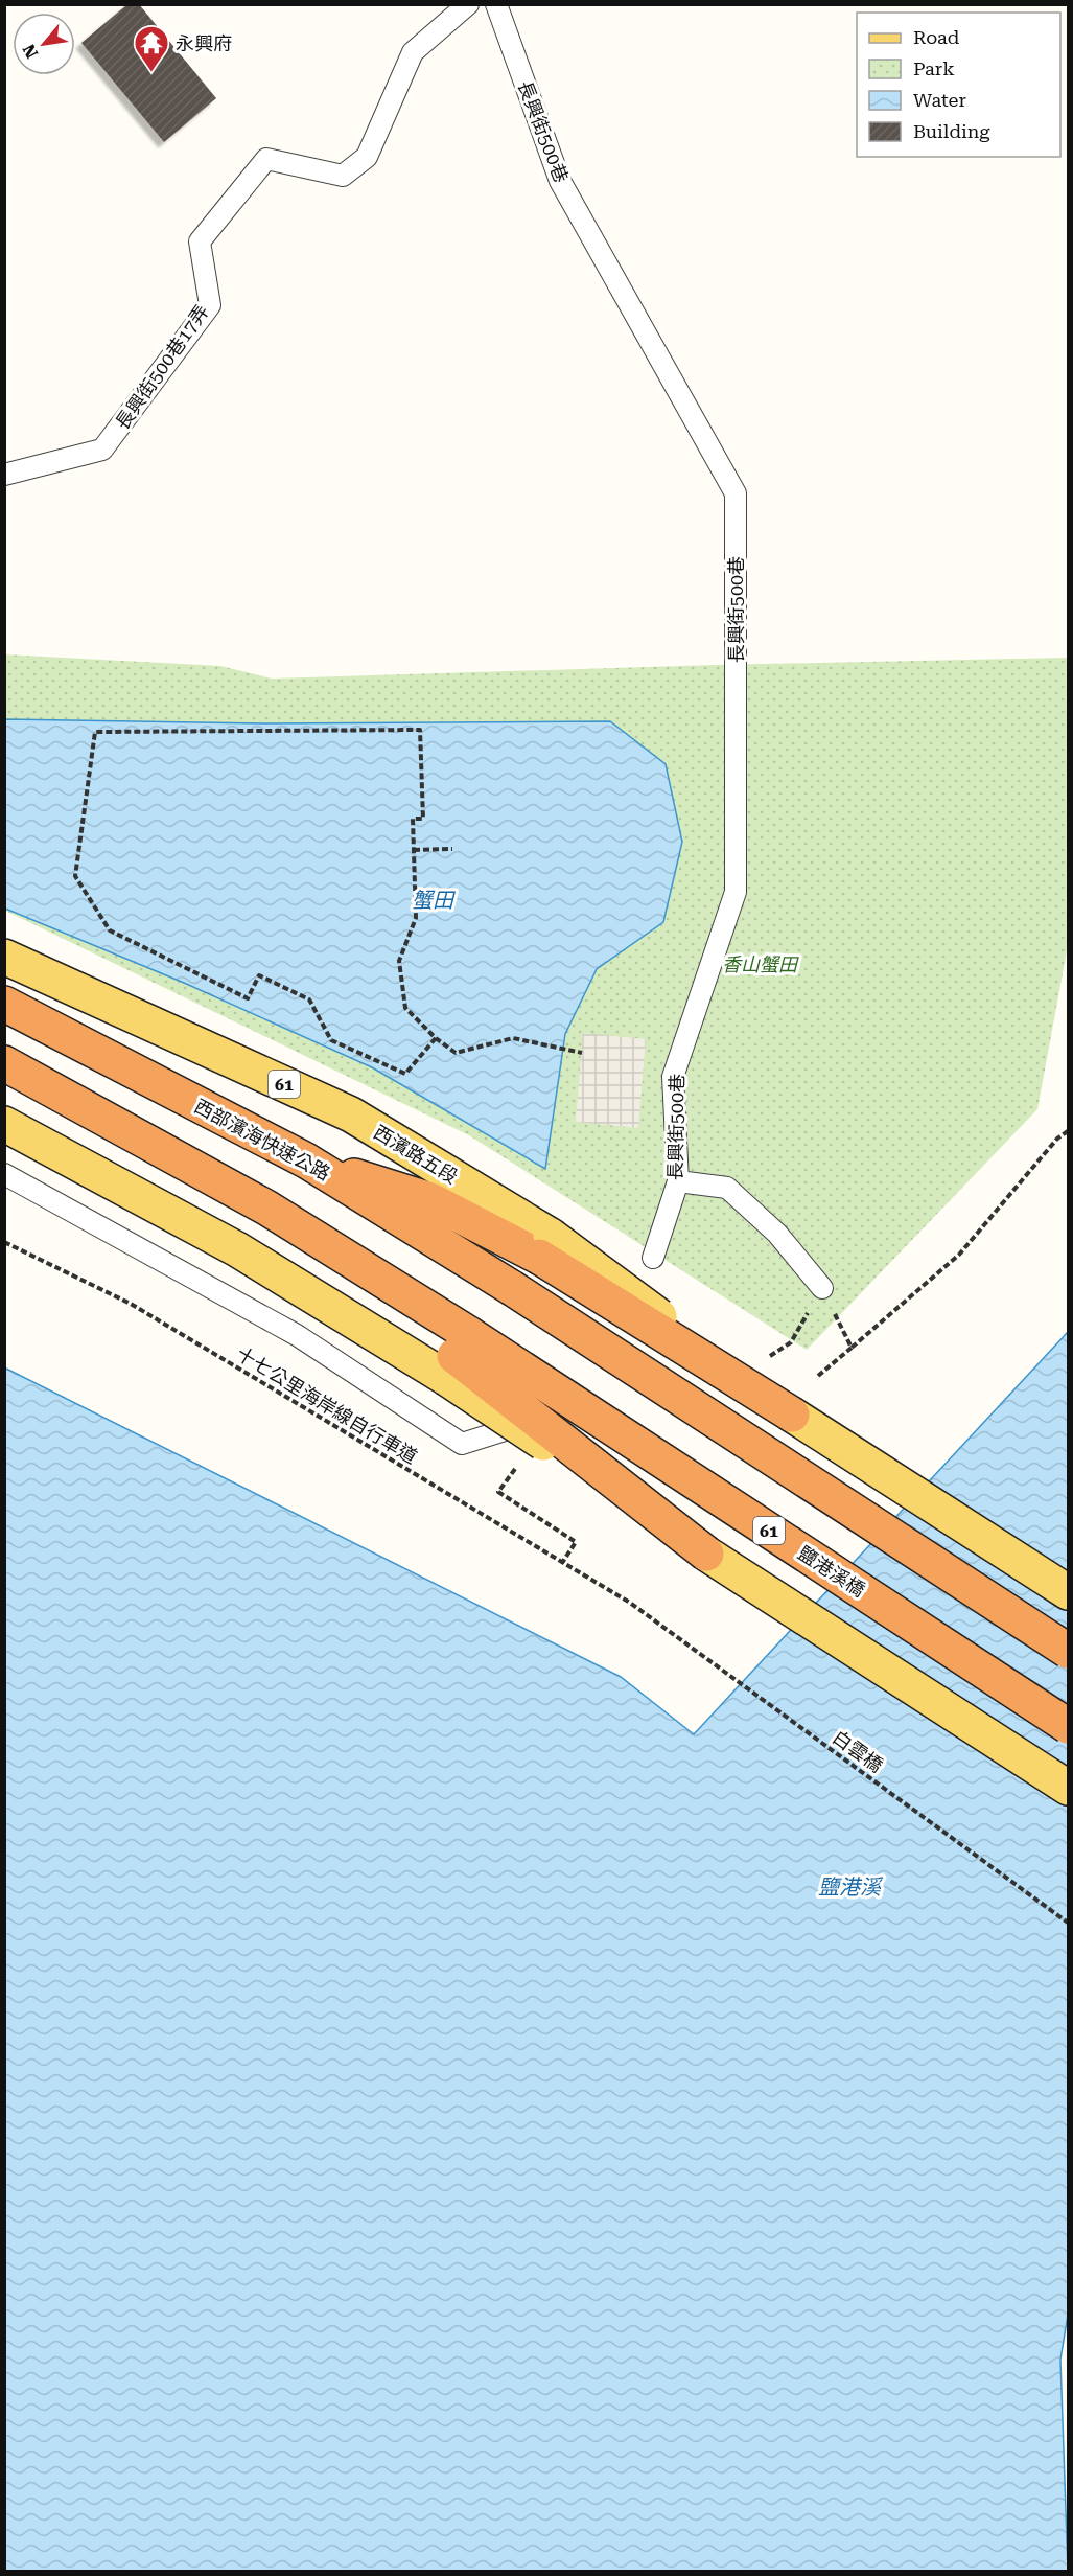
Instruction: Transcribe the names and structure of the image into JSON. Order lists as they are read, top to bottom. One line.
{"streets":{"highway":["61","西部濱海快速公路","鹽港溪橋"],"main road":["西濱路五段"],"lane":["長興街500巷","長興街500巷17弄"],"path":["十七公里海岸線自行車道","白雲橋"]},"crossings":[["61","鹽港溪橋"],["十七公里海岸線自行車道","白雲橋"]],"water":["蟹田","鹽港溪"],"parks":["香山蟹田"],"places":{"temple":["永興府"]},"legend":["Road","Park","Water","Building"],"north":"bottom left"}
